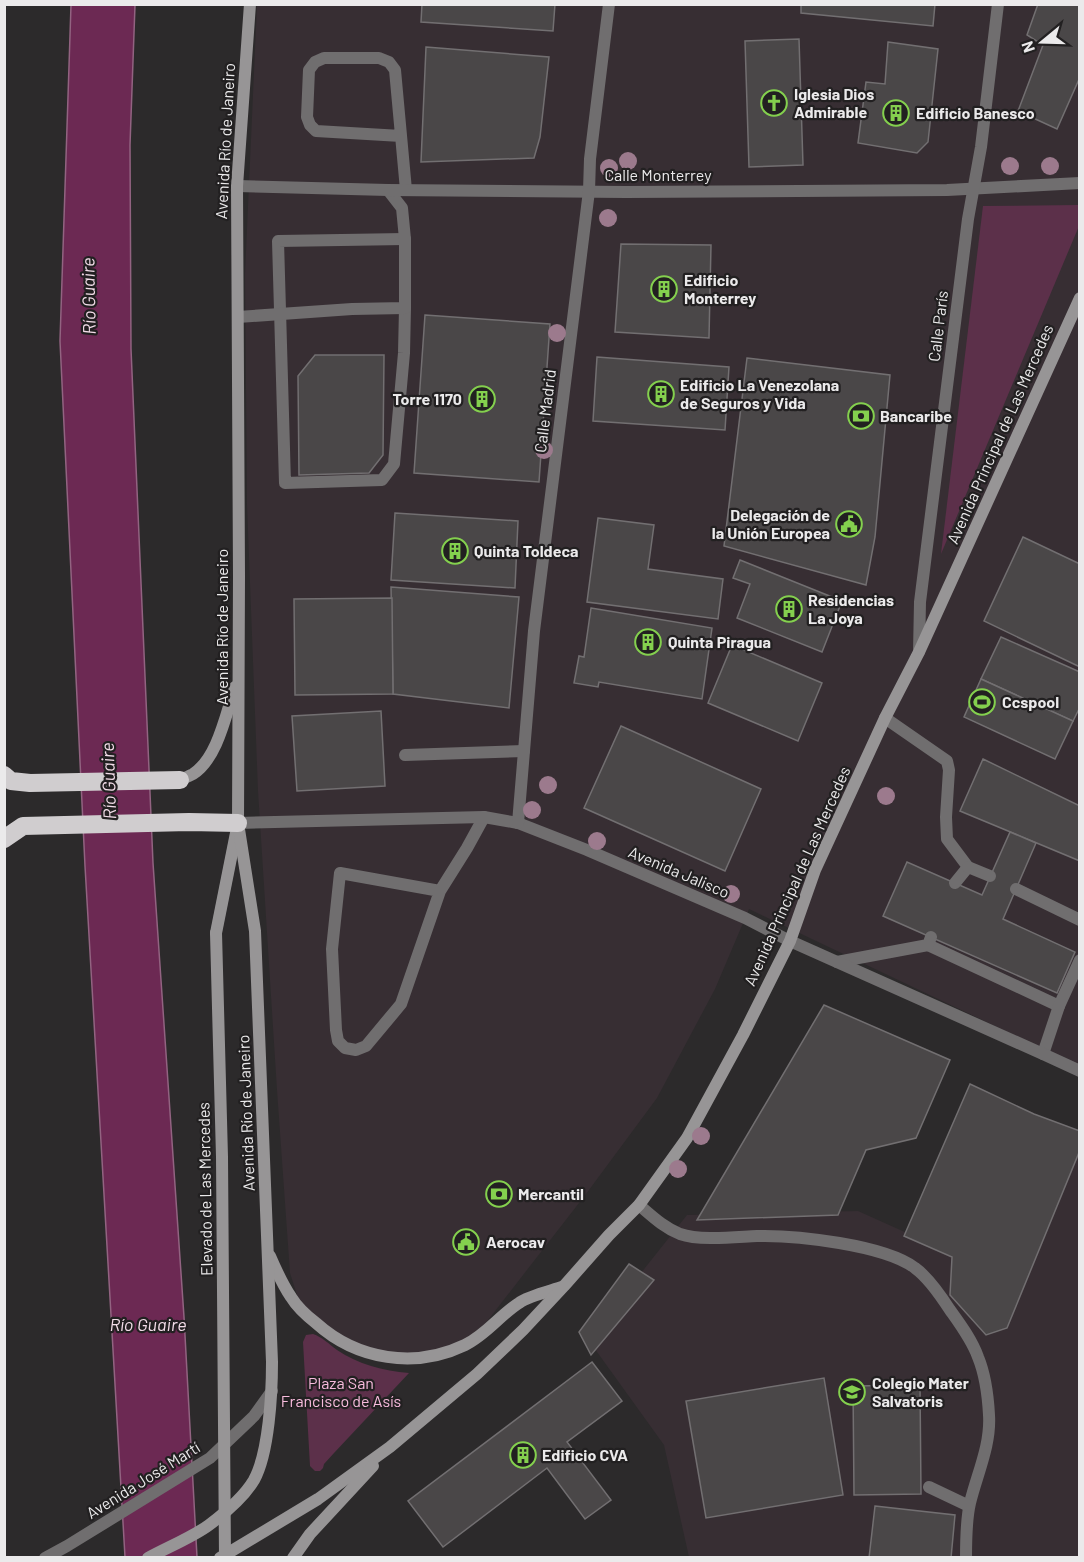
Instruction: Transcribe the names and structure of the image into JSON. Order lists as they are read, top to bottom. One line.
{"streets":{"street":["Avenida Río de Janeiro","Calle Monterrey","Calle París","Calle Madrid","Avenida Principal de Las Mercedes","Avenida Jalisco","Elevado de Las Mercedes","Avenida José Martí"]},"crossings":[["Avenida Río de Janeiro","Calle Monterrey"],["Avenida Río de Janeiro","Avenida Jalisco"],["Avenida Río de Janeiro","Elevado de Las Mercedes"],["Calle Monterrey","Calle París"],["Calle Monterrey","Calle Madrid"],["Calle París","Avenida Principal de Las Mercedes"],["Calle Madrid","Avenida Jalisco"],["Avenida Principal de Las Mercedes","Avenida Jalisco"],["Avenida Jalisco","Elevado de Las Mercedes"]],"water":["Río Guaire"],"parks":["Plaza San Francisco de Asís"],"places":{"church":["Iglesia Dios Admirable"],"building":["Edificio Banesco","Edificio Monterrey","Edificio La Venezolana de Seguros y Vida","Torre 1170","Quinta Toldeca","Residencias La Joya","Quinta Piragua","Edificio CVA"],"bank":["Bancaribe","Mercantil"],"public building":["Delegación de la Unión Europea","Aerocav"],"sports":["Ccspool"],"school or university":["Colegio Mater Salvatoris"]},"north":"left"}
